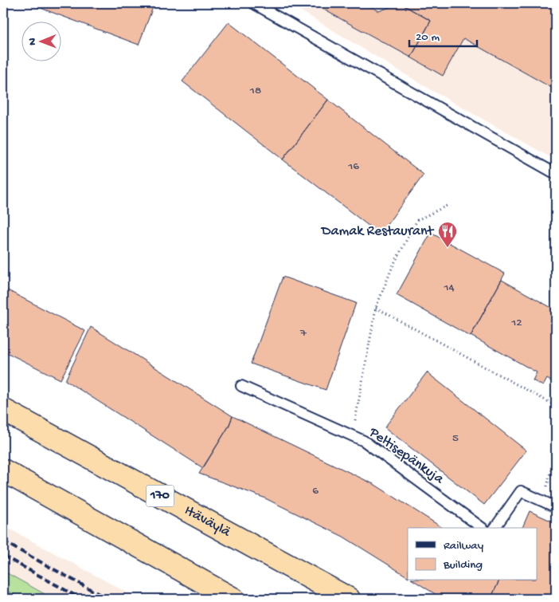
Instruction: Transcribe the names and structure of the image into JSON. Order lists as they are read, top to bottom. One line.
{"streets":{"highway":["170","Itäväylä"],"lane":["Peltisepänkuja"]},"places":{"restaurant":["Damak Restaurant"]},"house_numbers":["18","16","14","12","7","5","6"],"legend":["Railway","Building"],"scale_bar":"20 m","north":"left"}
